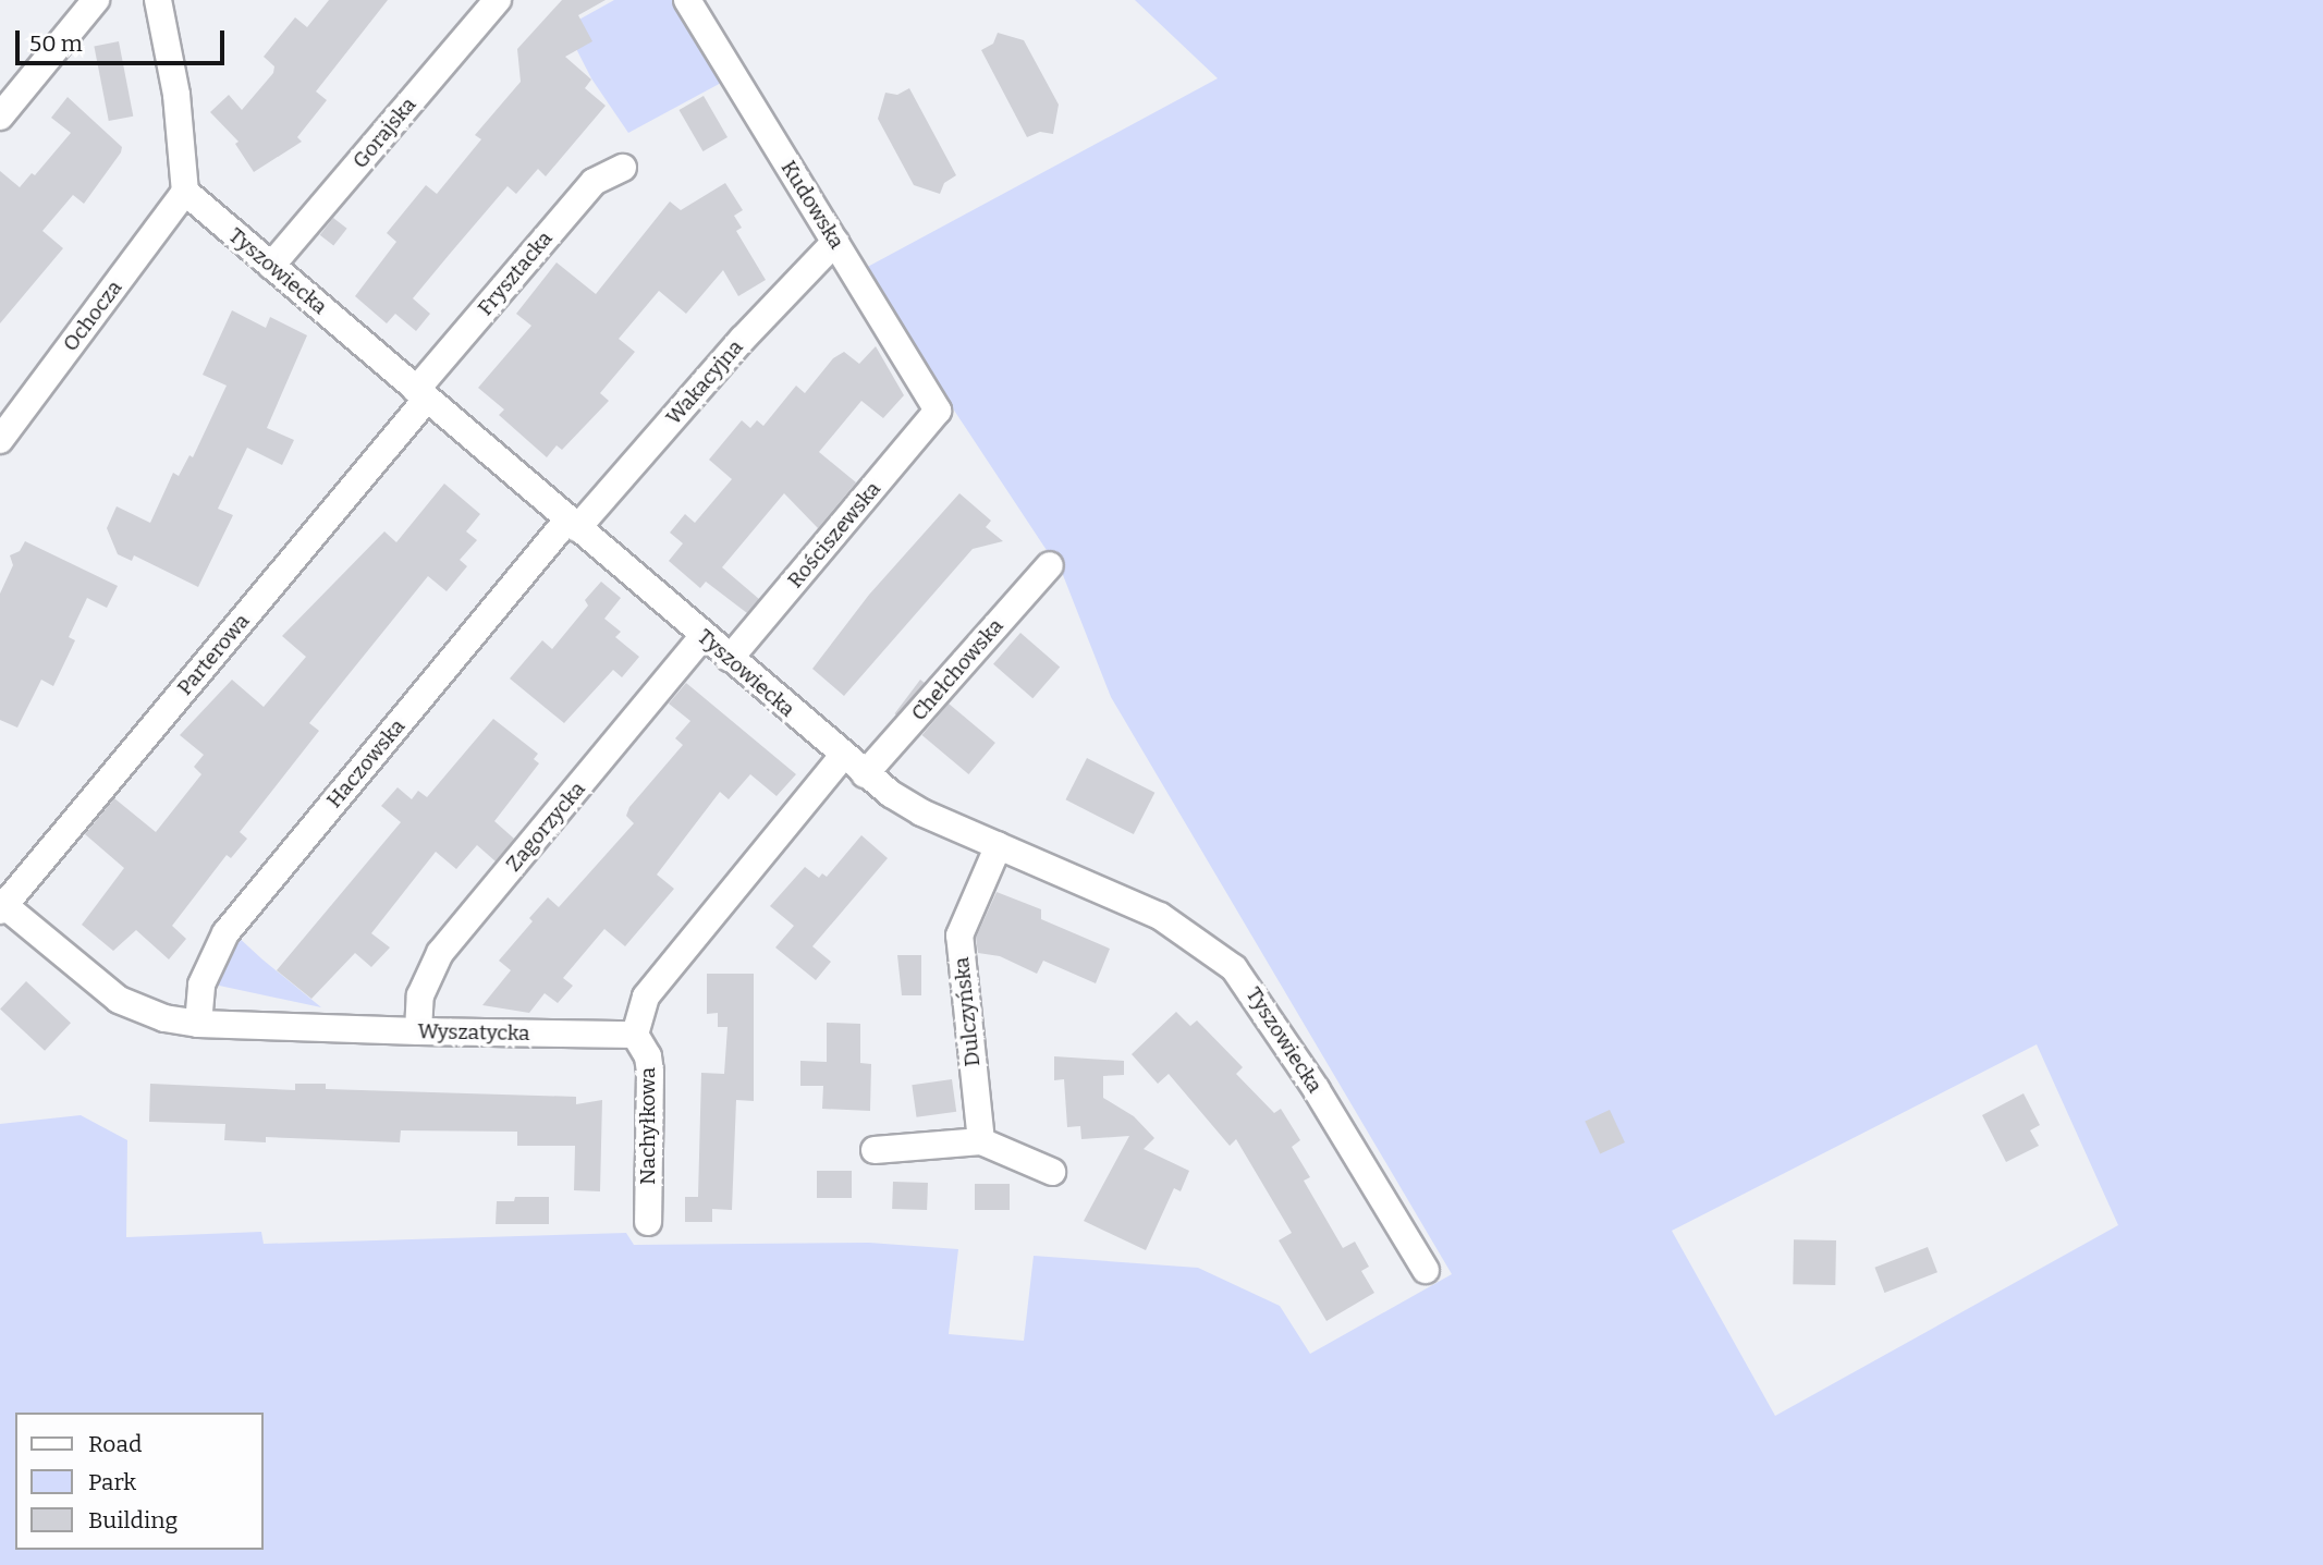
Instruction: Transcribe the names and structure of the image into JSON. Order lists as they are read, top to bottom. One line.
{"streets":{"street":["Gorajska","Kudowska","Tyszowiecka","Frysztacka","Ochocza","Wakacyjna","Rościszewska","Parterowa","Chełchowska","Haczowska","Zagorzycka","Dulczyńska","Wyszatycka","Nachyłkowa"]},"crossings":[["Gorajska","Tyszowiecka"],["Kudowska","Wakacyjna"],["Kudowska","Rościszewska"],["Tyszowiecka","Frysztacka"],["Tyszowiecka","Ochocza"],["Tyszowiecka","Wakacyjna"],["Tyszowiecka","Rościszewska"],["Tyszowiecka","Parterowa"],["Tyszowiecka","Chełchowska"],["Tyszowiecka","Haczowska"],["Tyszowiecka","Zagorzycka"],["Tyszowiecka","Dulczyńska"],["Frysztacka","Parterowa"],["Wakacyjna","Haczowska"],["Parterowa","Wyszatycka"],["Haczowska","Wyszatycka"],["Zagorzycka","Wyszatycka"],["Wyszatycka","Nachyłkowa"]],"legend":["Road","Park","Building"],"scale_bar":"50 m"}
